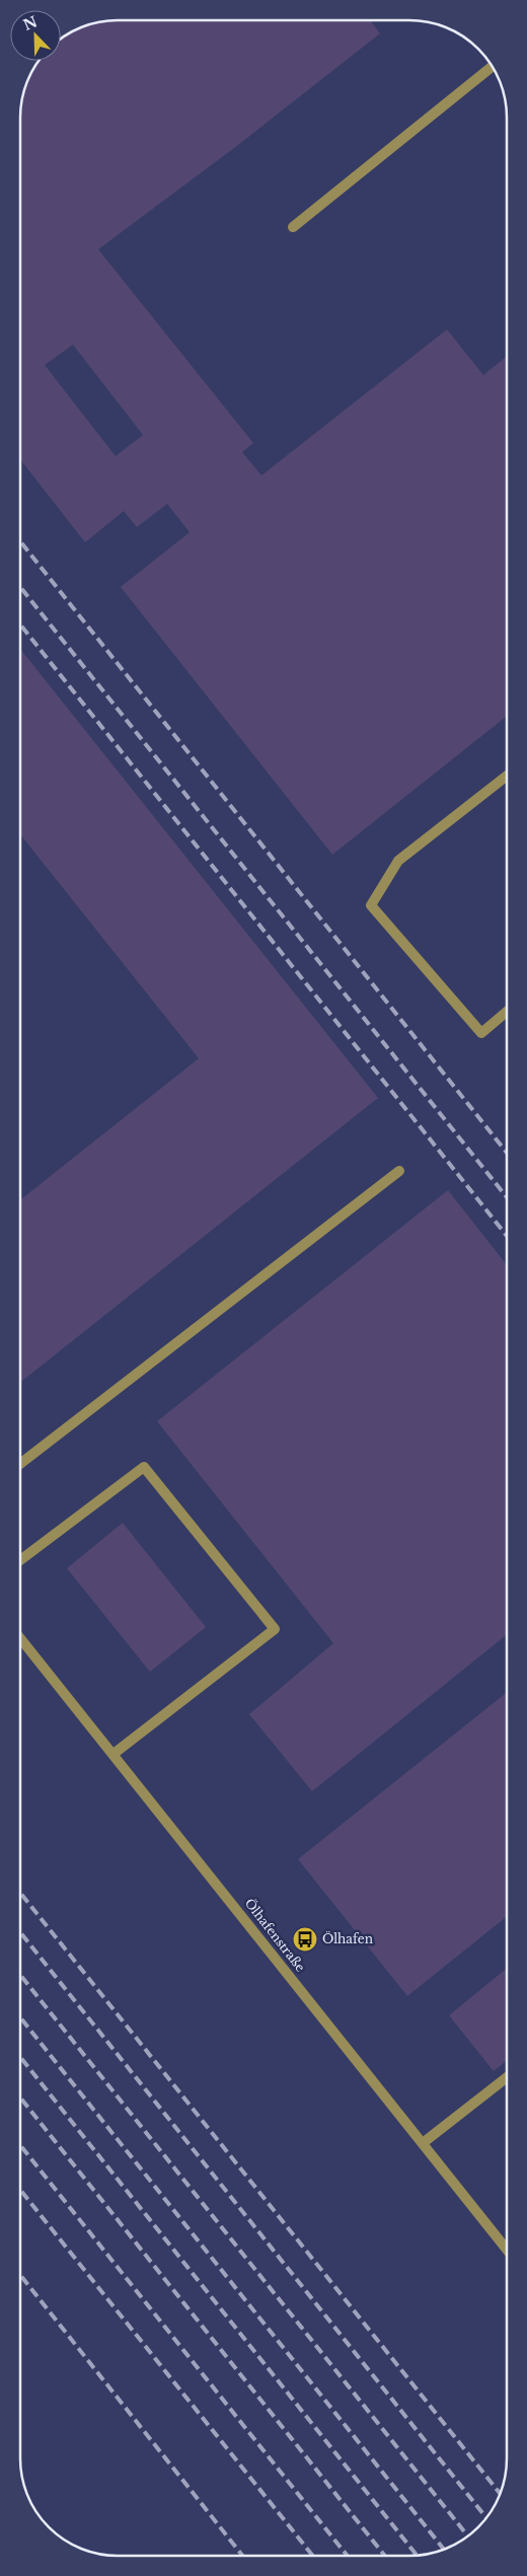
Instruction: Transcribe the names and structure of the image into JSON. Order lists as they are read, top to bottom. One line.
{"streets":{"street":["Ölhafenstraße"]},"places":{"bus stop":["Ölhafen"]},"north":"top left"}
